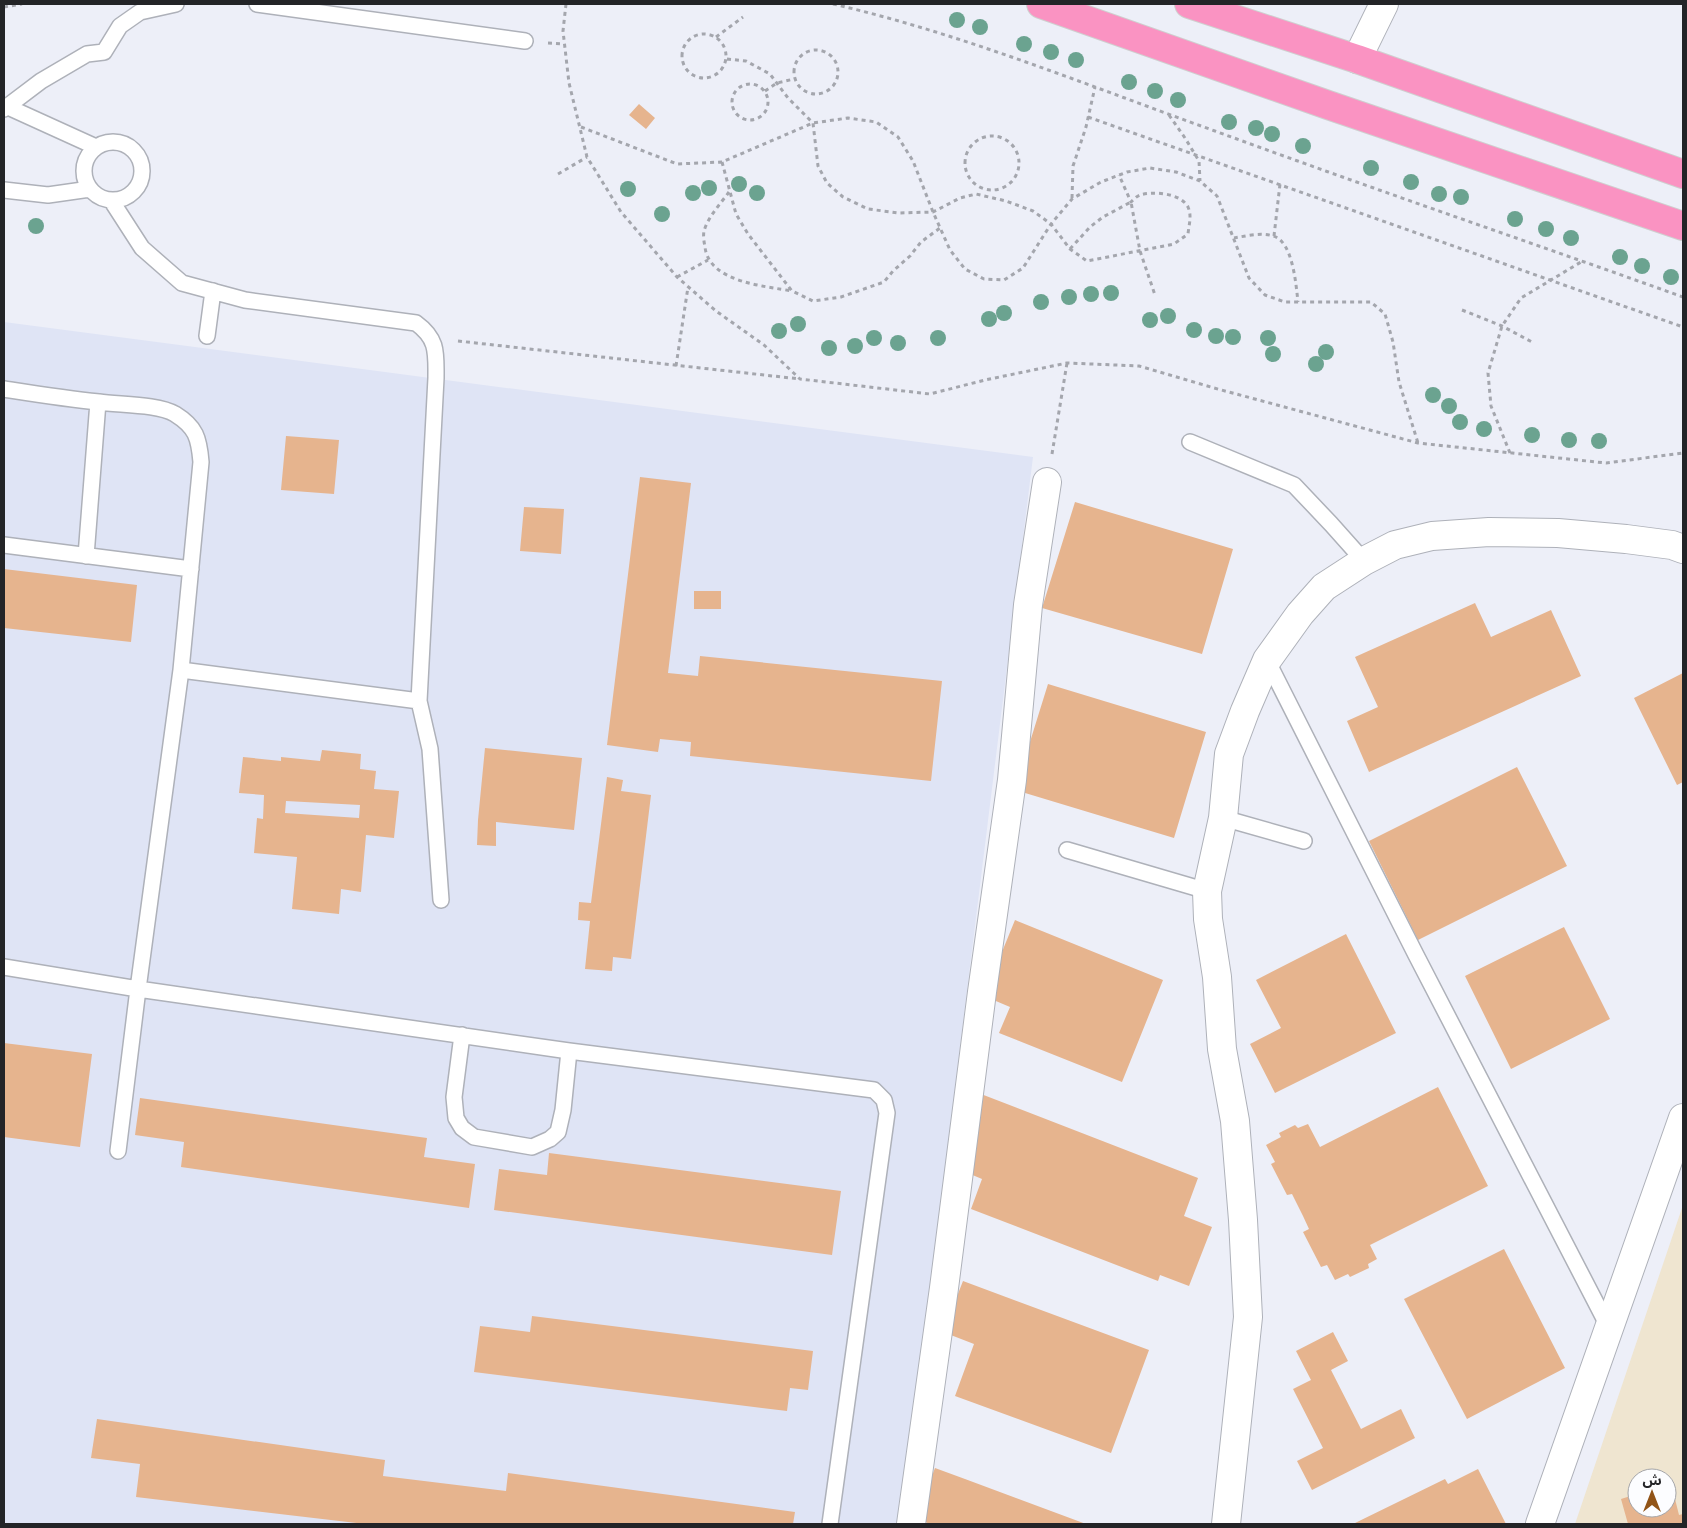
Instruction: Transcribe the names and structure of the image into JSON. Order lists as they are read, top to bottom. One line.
{"north":"top"}
